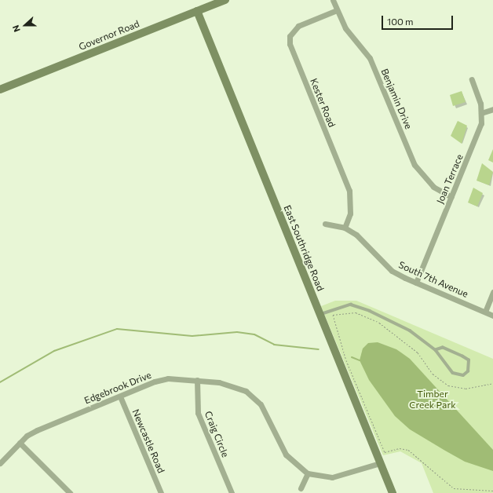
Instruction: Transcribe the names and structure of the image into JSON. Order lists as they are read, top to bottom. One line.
{"streets":{"street":["Governor Road","Benjamin Drive","Kester Road","Joan Terrace","East Southridge Road","South 7th Avenue","Edgebrook Drive","Craig Circle","Newcastle Road"]},"crossings":[["Governor Road","East Southridge Road"],["Benjamin Drive","Kester Road"],["Benjamin Drive","Joan Terrace"],["Kester Road","South 7th Avenue"],["Joan Terrace","South 7th Avenue"],["Edgebrook Drive","Craig Circle"],["Edgebrook Drive","Newcastle Road"]],"parks":["Timber Creek Park"],"scale_bar":"100 m","north":"left"}
